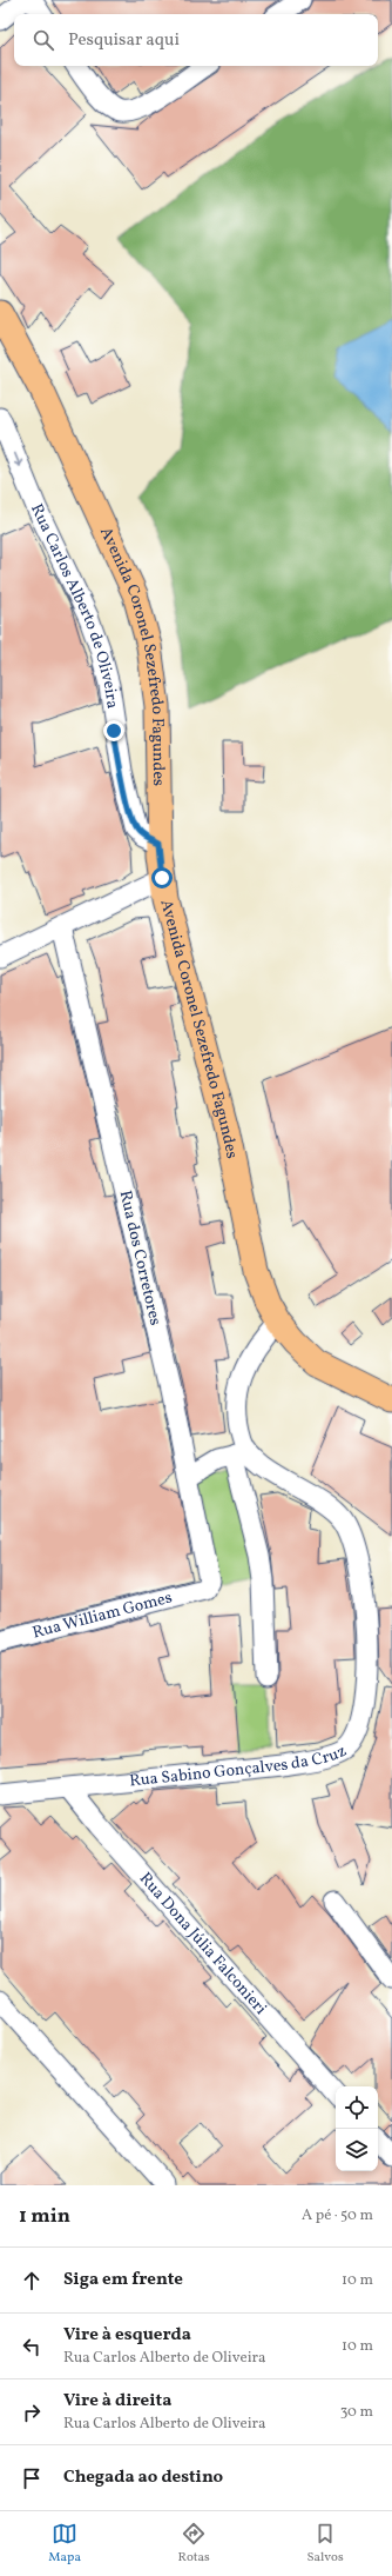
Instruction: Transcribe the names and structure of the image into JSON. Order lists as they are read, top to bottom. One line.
{"streets":{"main road":["Avenida Coronel Sezefredo Fagundes"],"street":["Rua Carlos Alberto de Oliveira","Rua dos Corretores","Rua William Gomes","Rua Sabino Gonçalves da Cruz","Rua Dona Júlia Falconieri"]},"crossings":[["Rua Carlos Alberto de Oliveira","Avenida Coronel Sezefredo Fagundes"],["Rua dos Corretores","Rua William Gomes"],["Rua Sabino Gonçalves da Cruz","Rua Dona Júlia Falconieri"]],"one_way":["Rua Carlos Alberto de Oliveira"],"page":{"search":"Pesquisar aqui","heading":["1 min","A pé · 50 m"],"list":[["Siga em frente","10 m"],["Vire à esquerda","Rua Carlos Alberto de Oliveira","10 m"],["Vire à direita","Rua Carlos Alberto de Oliveira","30 m"],"Chegada ao destino"],"nav":["Mapa","Rotas","Salvos"]}}
